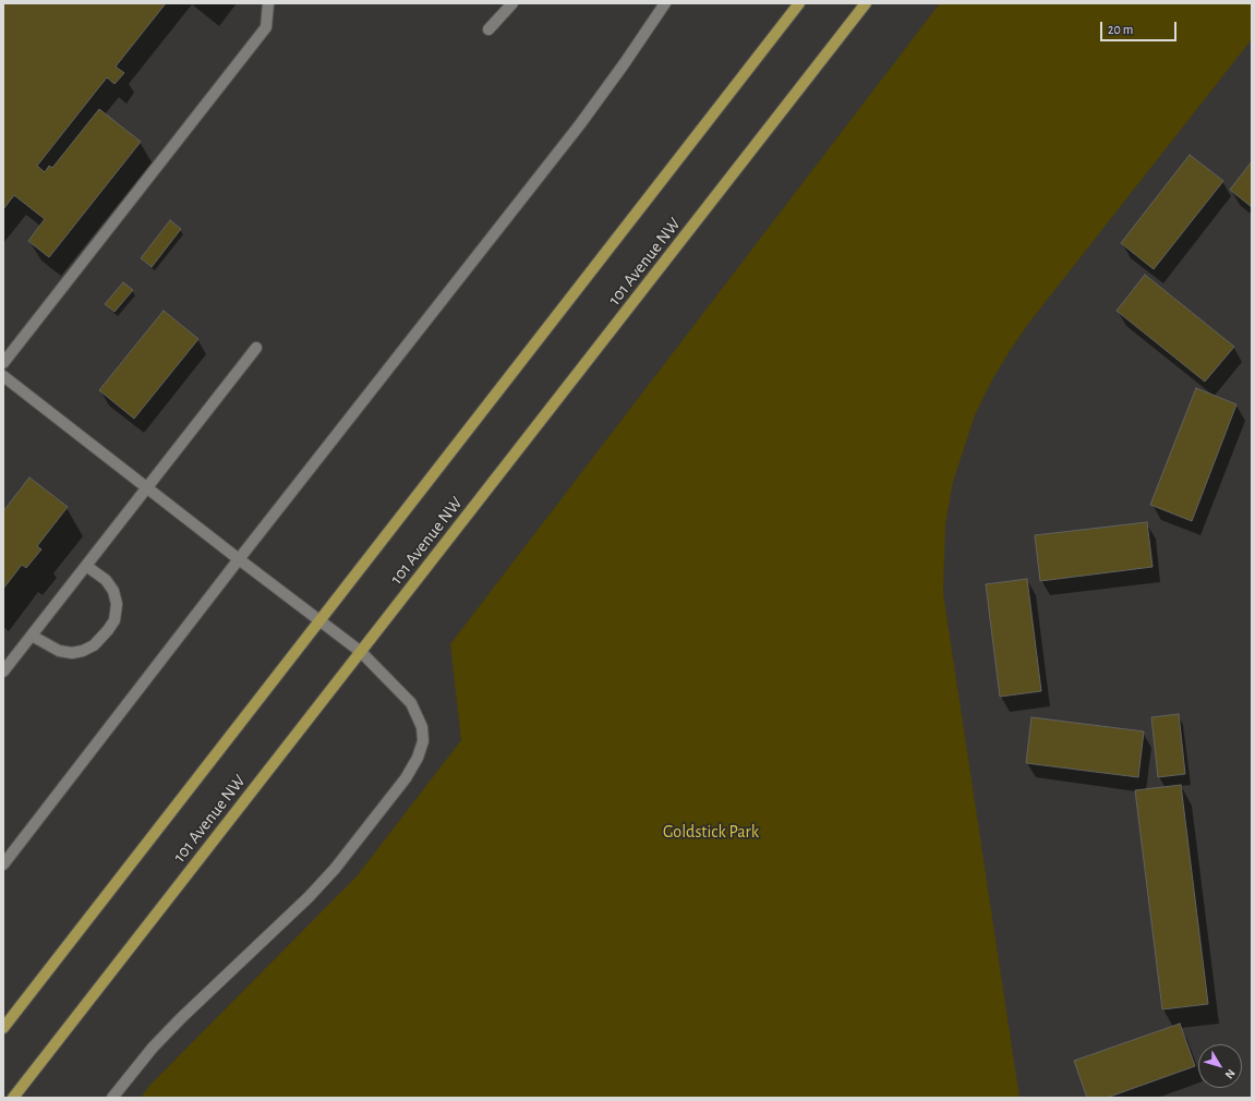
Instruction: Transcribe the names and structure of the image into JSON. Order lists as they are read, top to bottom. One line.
{"streets":{"main road":["101 Avenue NW"]},"parks":["Goldstick Park"],"scale_bar":"20 m","north":"bottom right"}
